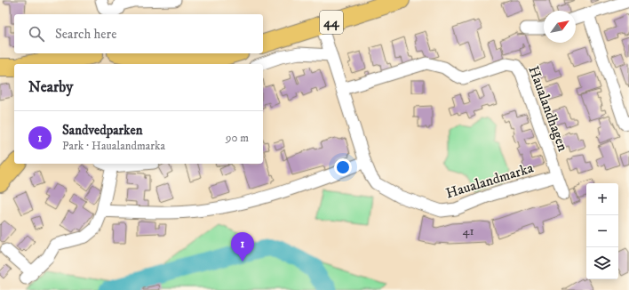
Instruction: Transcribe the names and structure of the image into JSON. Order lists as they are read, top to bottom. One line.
{"streets":{"main road":["44"],"street":["Haualandhagen","Haualandmarka"]},"crossings":[["44","Haualandmarka"],["Haualandhagen","Haualandmarka"]],"house_numbers":["41"],"north":"top right","page":{"search":"Search here","heading":"Nearby","list":[{"mark":"1","name":"Sandvedparken","note":"Park · Haualandmarka","value":"90 m"}],"map_buttons":["+","−"],"pins":"1"}}
